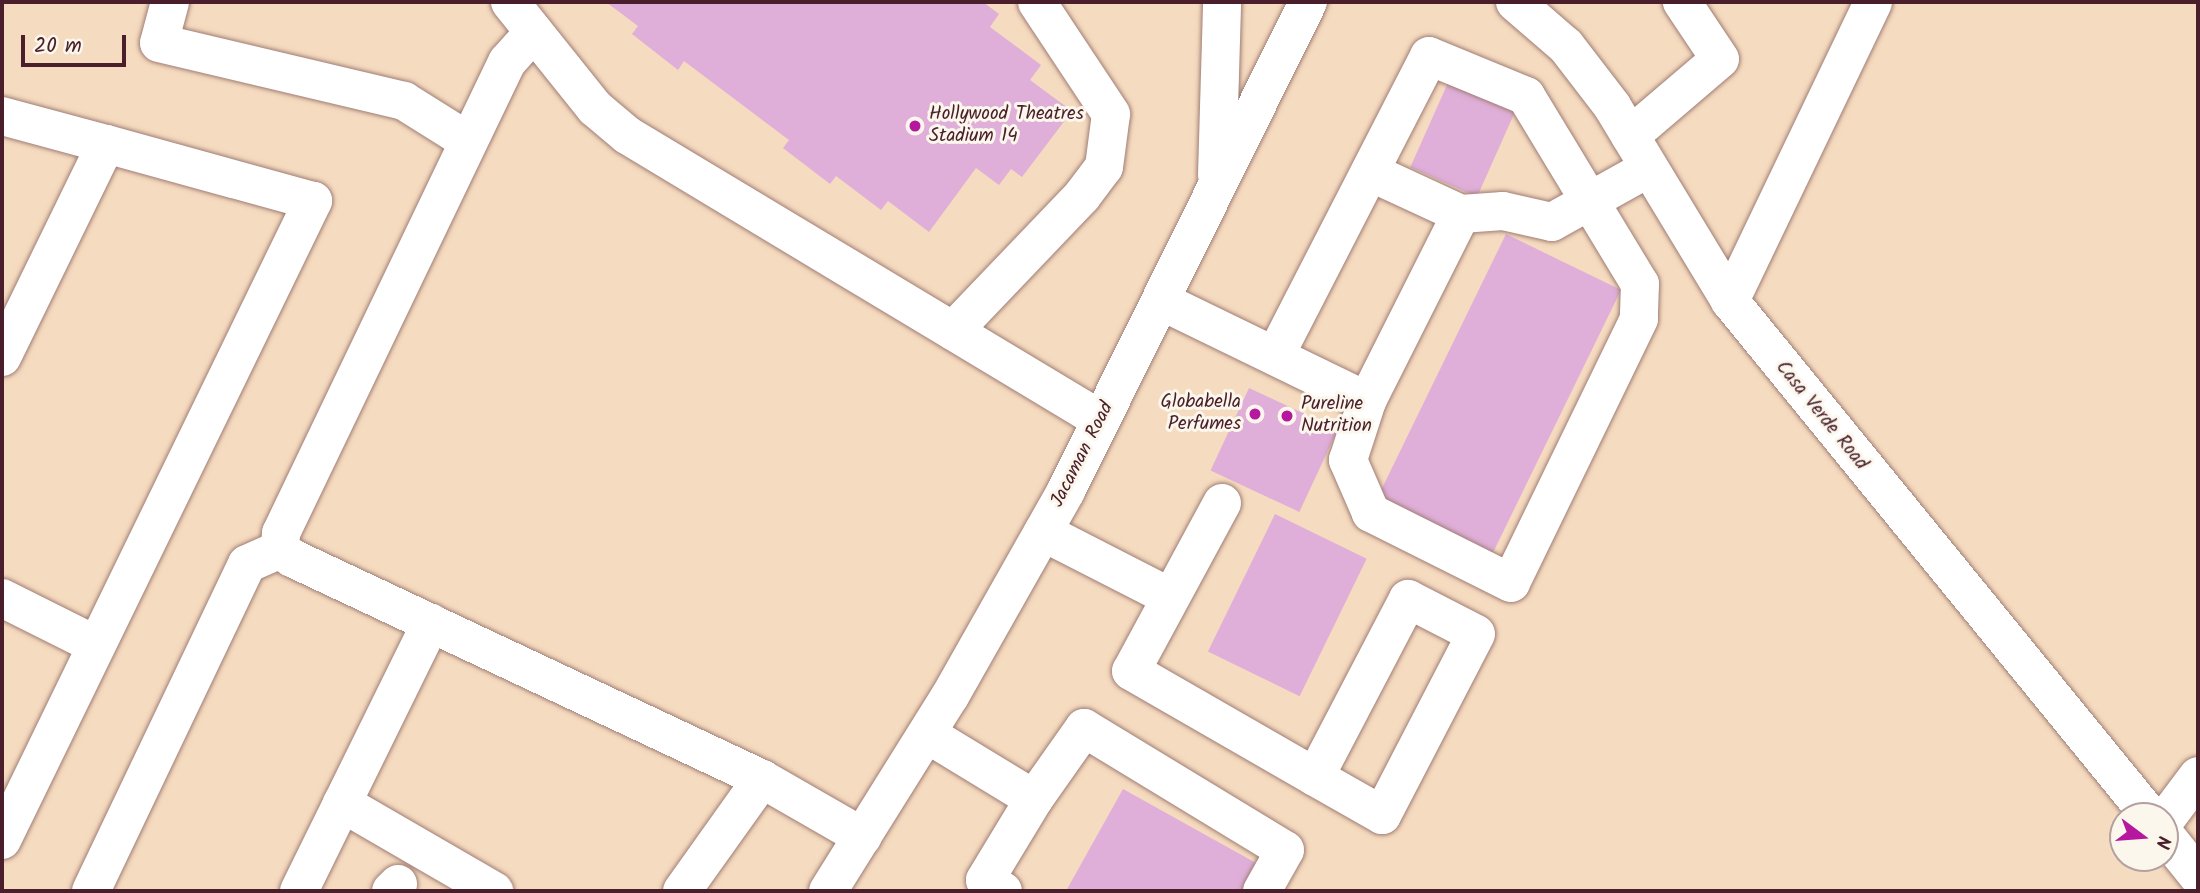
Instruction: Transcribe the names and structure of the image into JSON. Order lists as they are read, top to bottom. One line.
{"streets":{"main road":["Casa Verde Road","Jacaman Road"]},"places":["Hollywood Theatres Stadium 14","Globabella Perfumes","Pureline Nutrition"],"scale_bar":"20 m","north":"right"}
